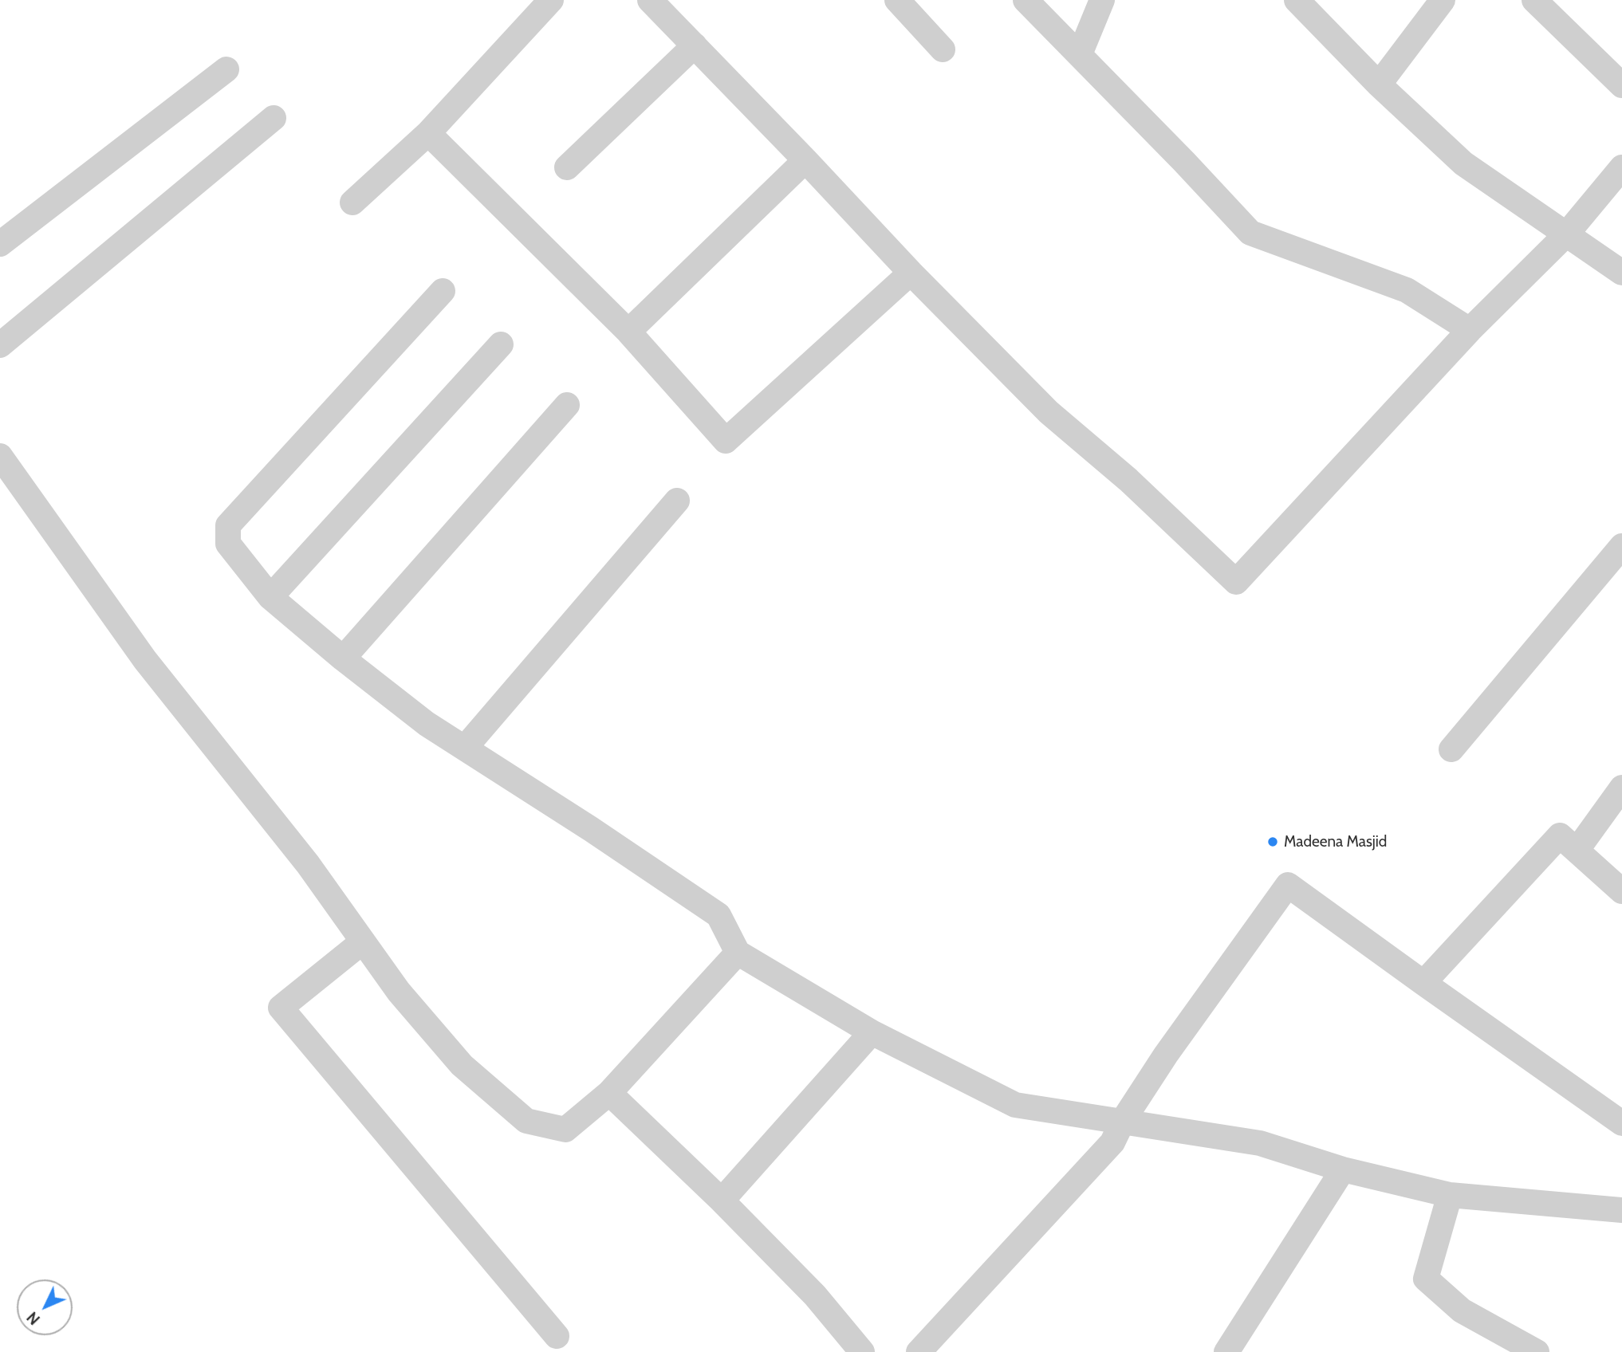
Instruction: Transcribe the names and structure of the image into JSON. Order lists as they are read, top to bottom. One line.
{"places":["Madeena Masjid"],"north":"bottom left"}
